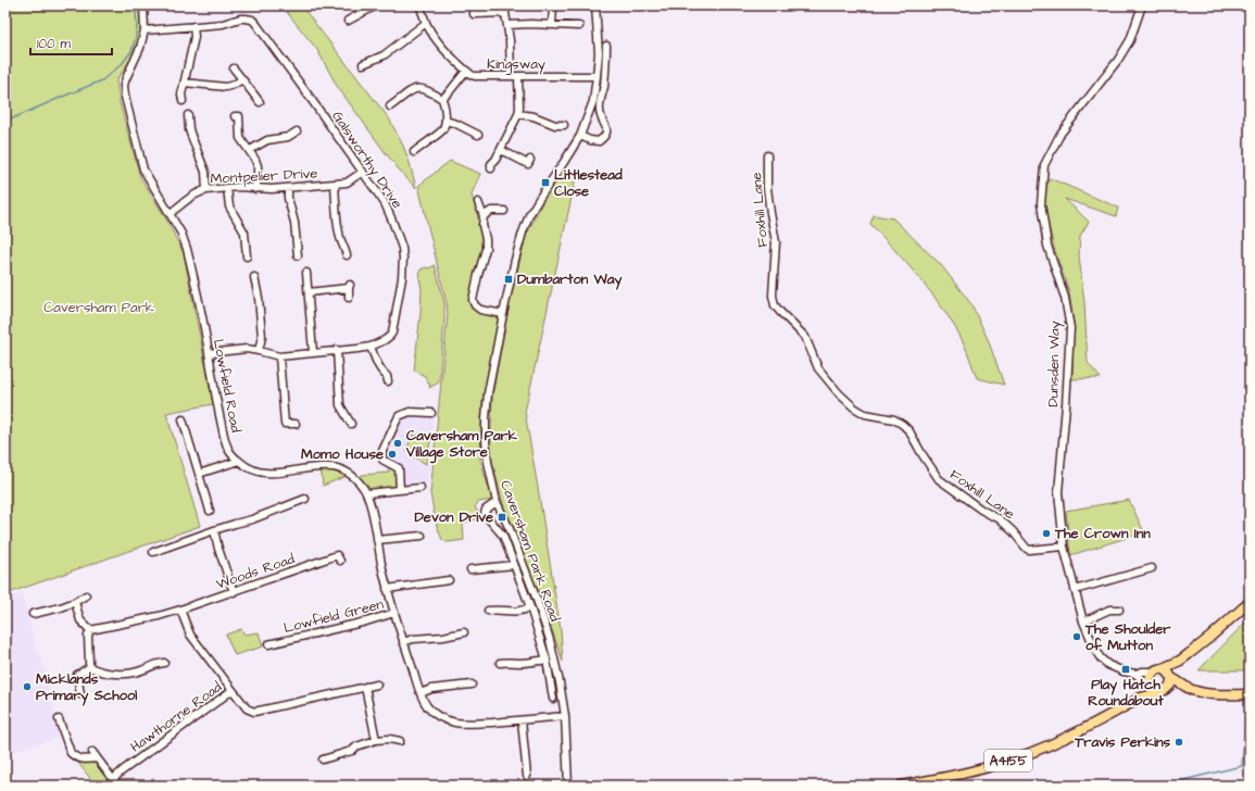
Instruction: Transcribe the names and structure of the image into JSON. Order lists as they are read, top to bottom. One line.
{"streets":{"main road":["A4155"],"street":["Kingsway","Galsworthy Drive","Montpelier Drive","Foxhill Lane","Dunsden Way","Lowfield Road","Caversham Park Road","Woods Road","Lowfield Green","Hawthorne Road"]},"crossings":[["Kingsway","Caversham Park Road"],["Galsworthy Drive","Montpelier Drive"],["Galsworthy Drive","Lowfield Road"],["Montpelier Drive","Lowfield Road"],["Foxhill Lane","Dunsden Way"],["Dunsden Way","A4155"],["Lowfield Road","Caversham Park Road"],["Lowfield Road","Lowfield Green"]],"parks":["Caversham Park"],"places":{"transit":["Littlestead Close","Dumbarton Way","Devon Drive","Play Hatch Roundabout"],"other":["Caversham Park Village Store","Momo House","The Crown Inn","The Shoulder of Mutton","Micklands Primary School","Travis Perkins"]},"scale_bar":"100 m"}
